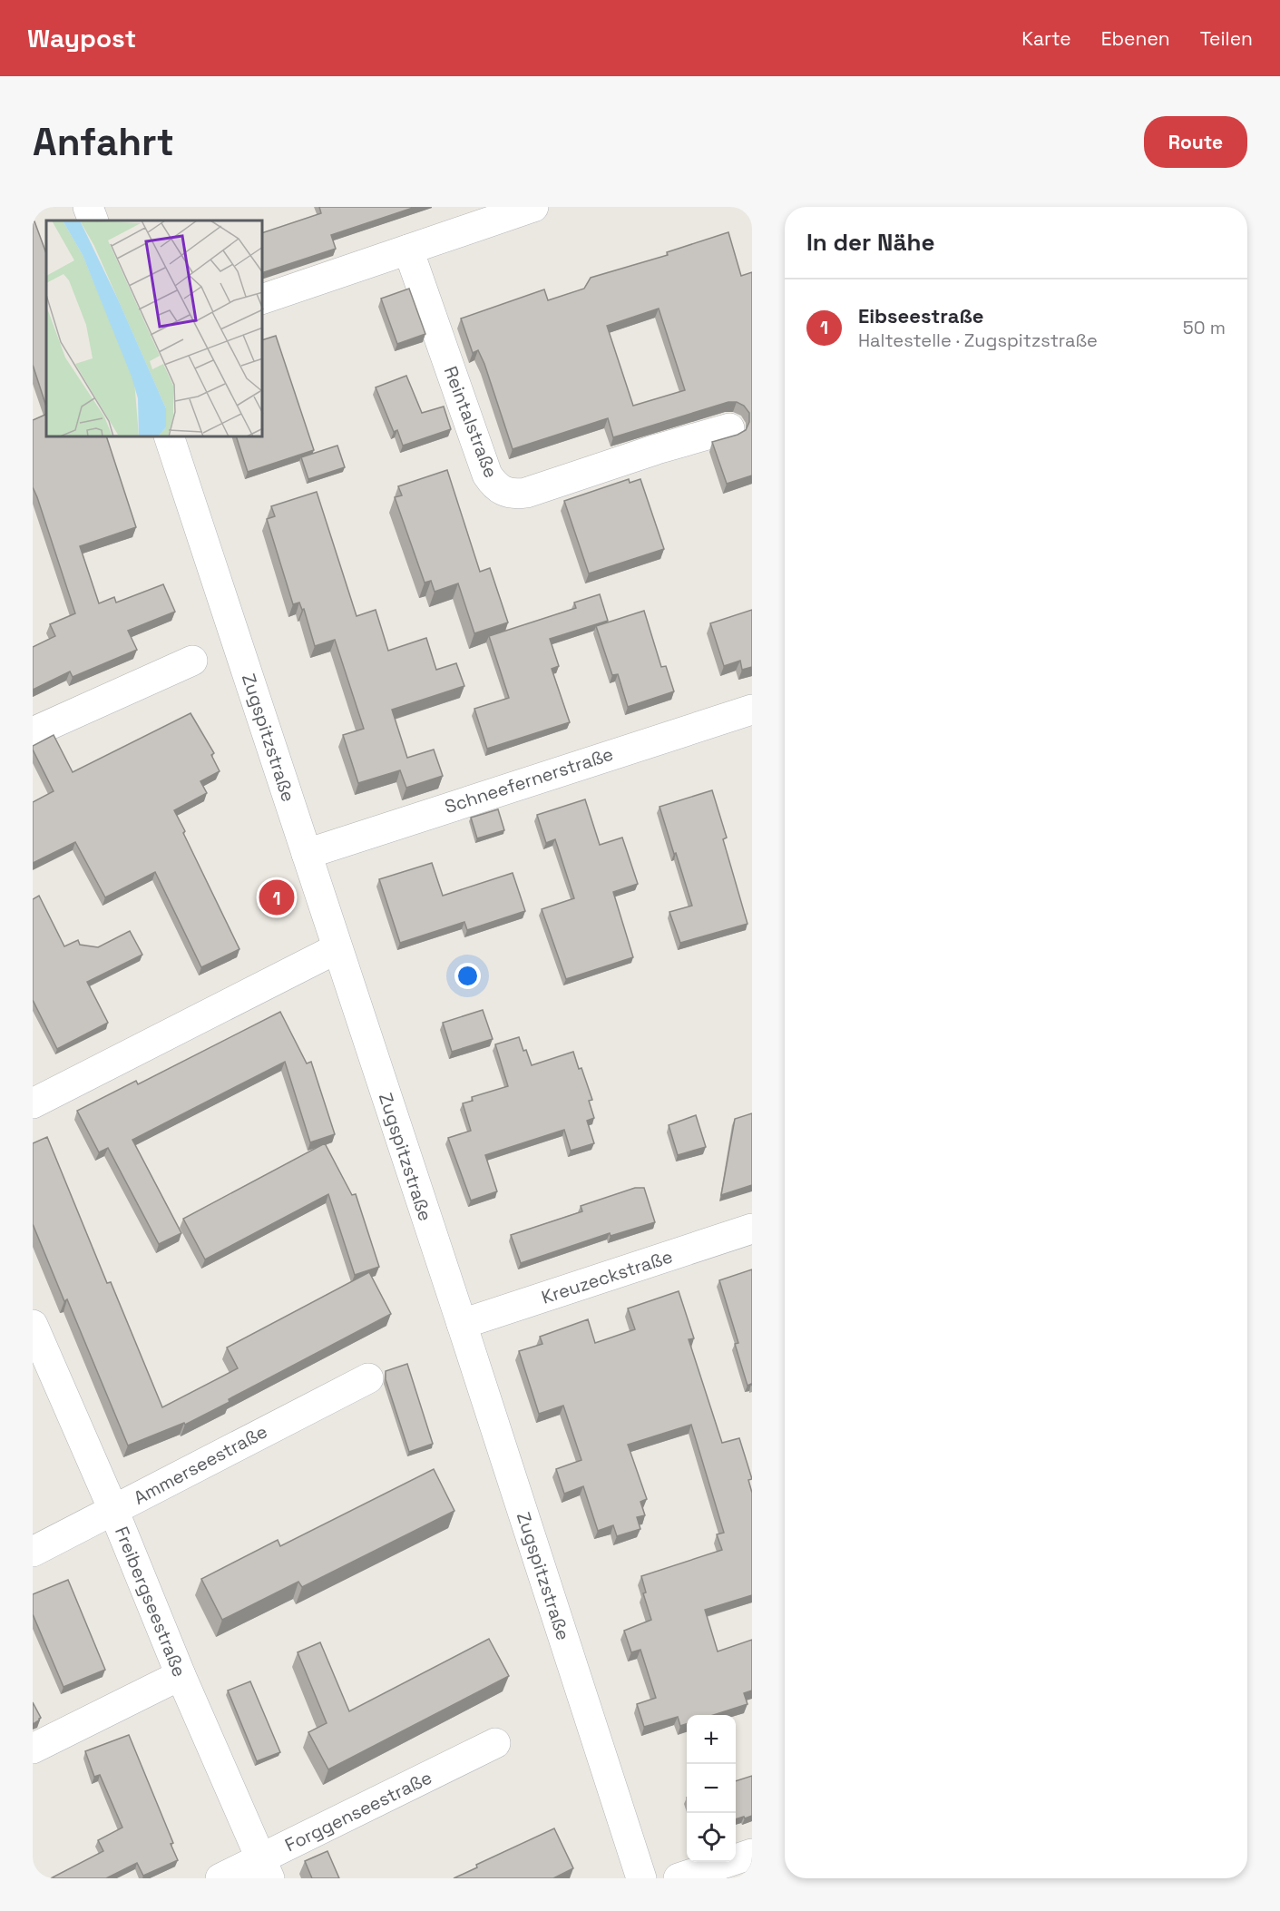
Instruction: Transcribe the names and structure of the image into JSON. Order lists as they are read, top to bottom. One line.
{"streets":{"street":["Reintalstraße","Zugspitzstraße","Schneefernerstraße","Kreuzeckstraße","Ammerseestraße","Freibergseestraße","Forggenseestraße"]},"crossings":[["Zugspitzstraße","Schneefernerstraße"],["Zugspitzstraße","Kreuzeckstraße"],["Ammerseestraße","Freibergseestraße"],["Freibergseestraße","Forggenseestraße"]],"page":{"header":"Waypost","nav":["Karte","Ebenen","Teilen"],"buttons":"Route","title":"Anfahrt","heading":"In der Nähe","list":[{"mark":"1","name":"Eibseestraße","note":"Haltestelle · Zugspitzstraße","value":"50 m"}],"pins":"1","map_buttons":["+","−"]}}
